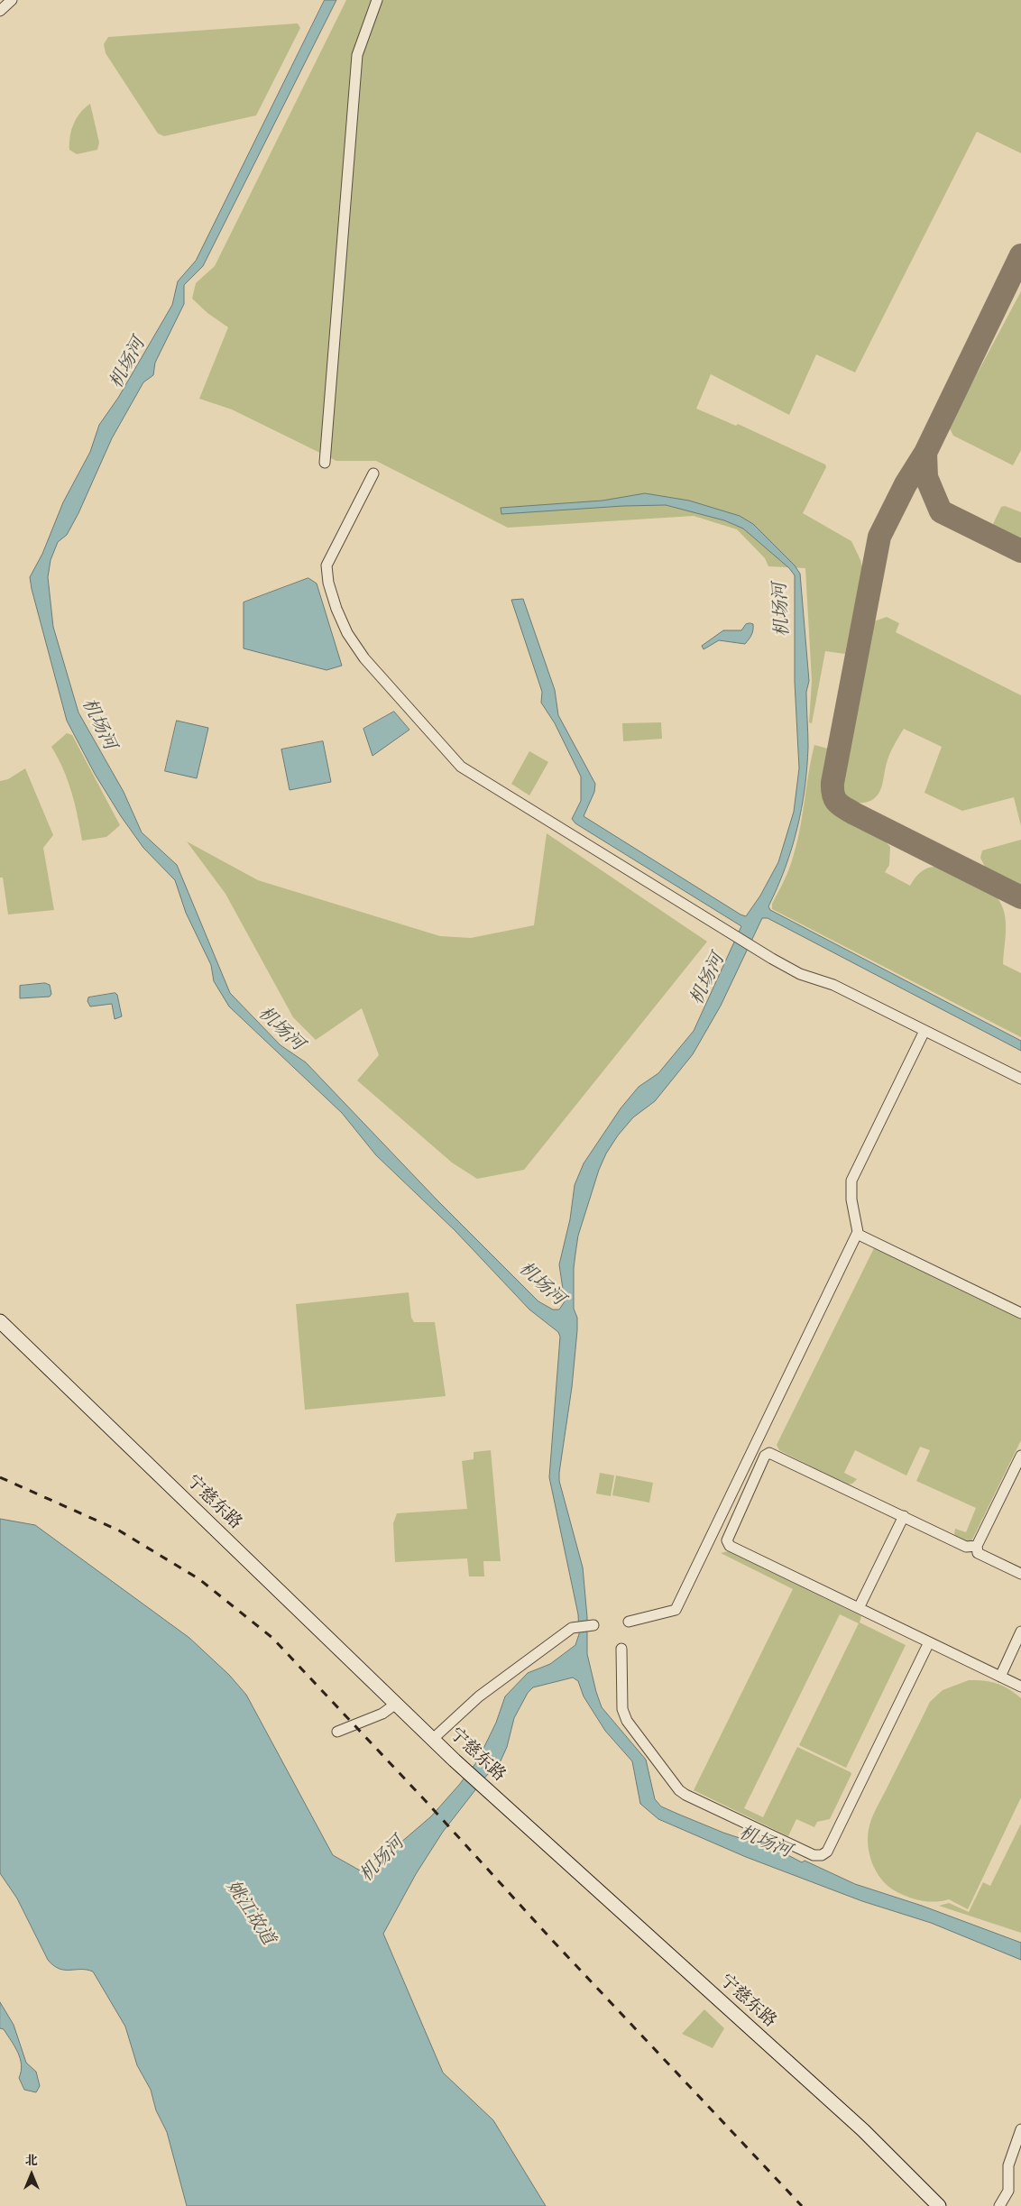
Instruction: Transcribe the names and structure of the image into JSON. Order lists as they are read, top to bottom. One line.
{"streets":{"main road":["宁慈东路"]},"water":["机场河","姚江故道"],"north":"top"}
